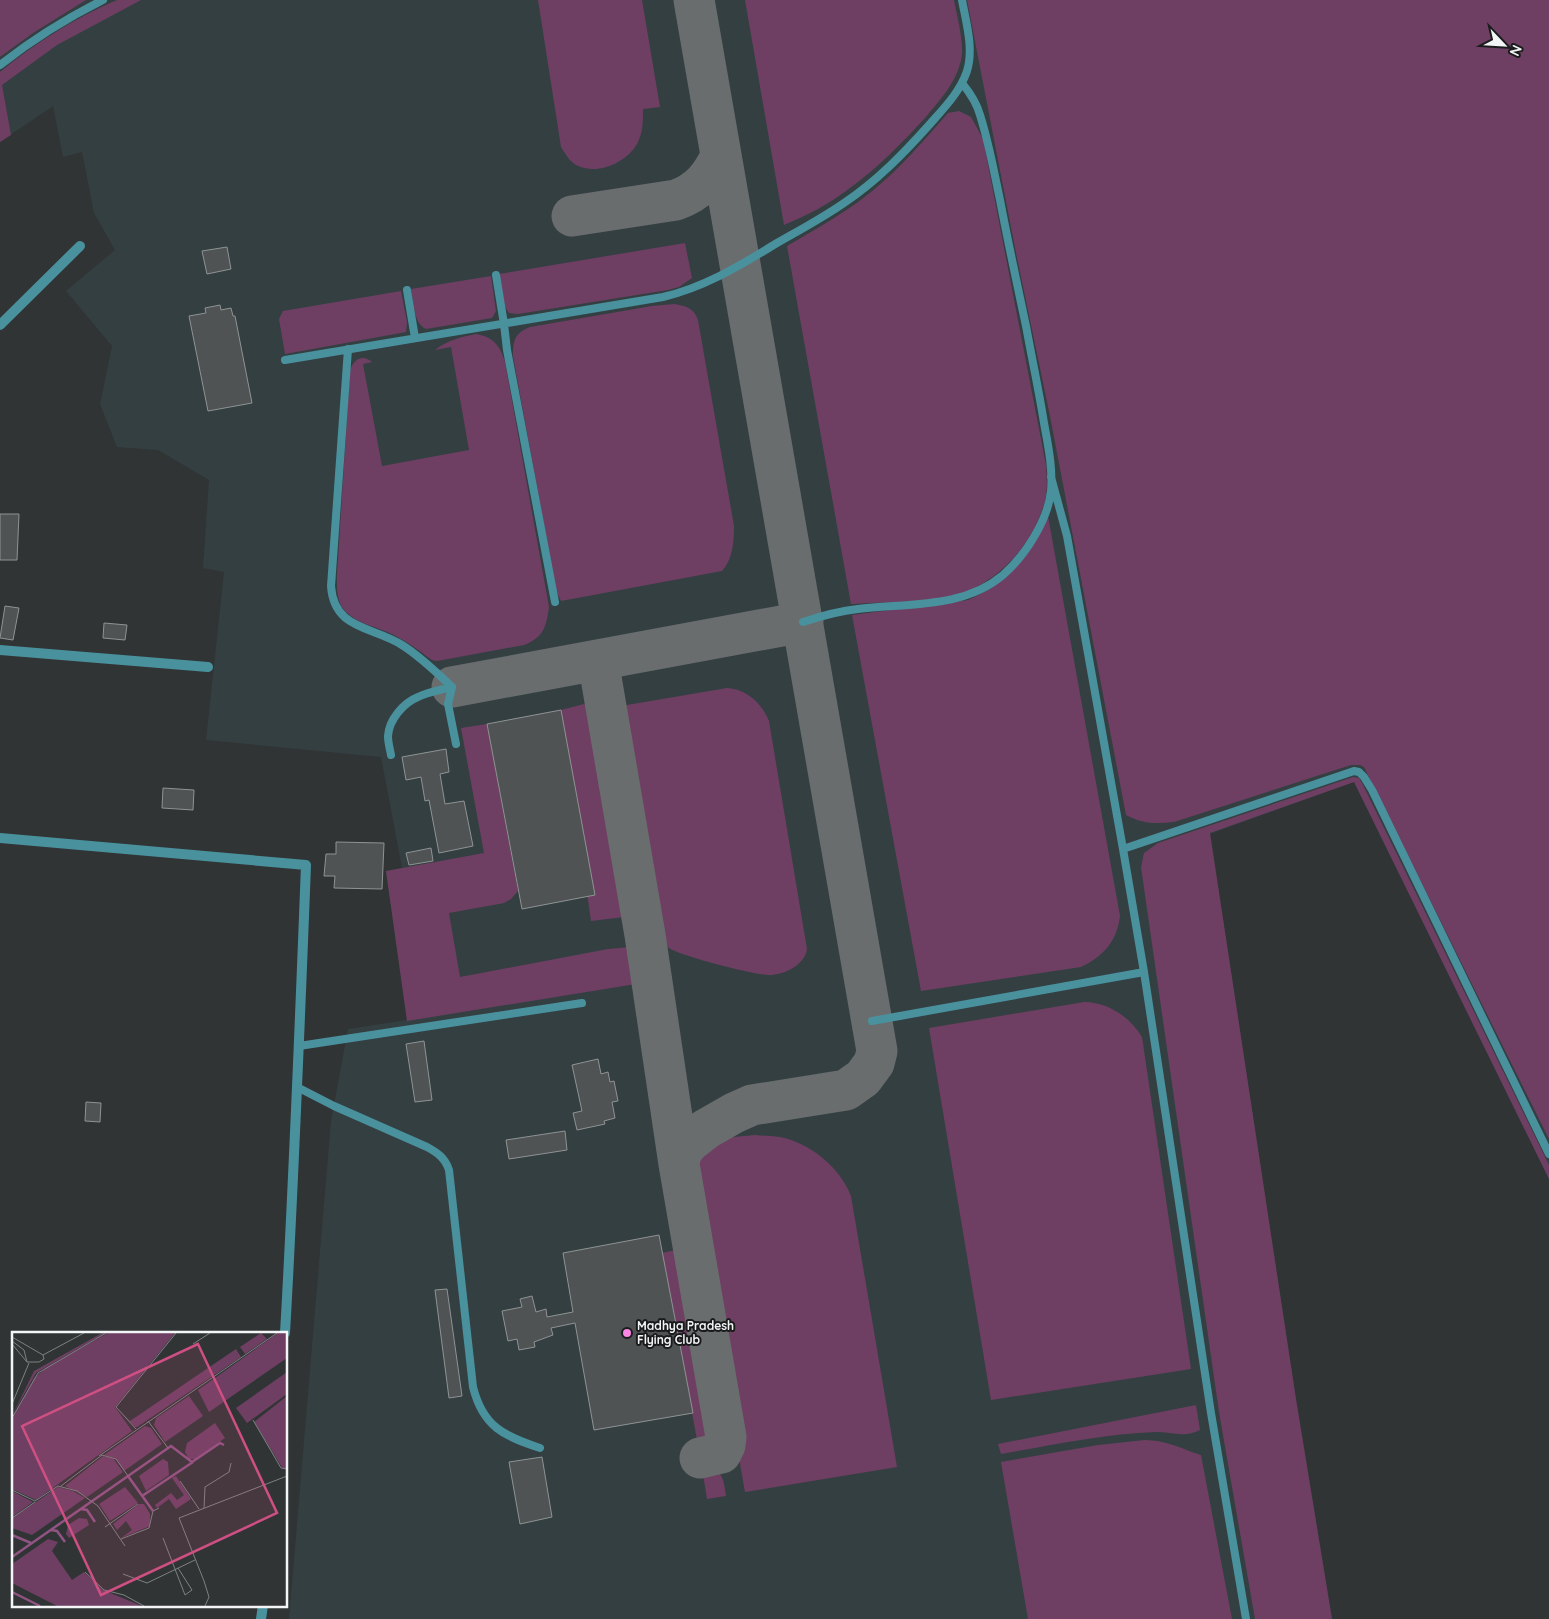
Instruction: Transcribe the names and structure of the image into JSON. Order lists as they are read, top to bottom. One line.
{"places":["Madhya Pradesh Flying Club"],"north":"bottom right"}
